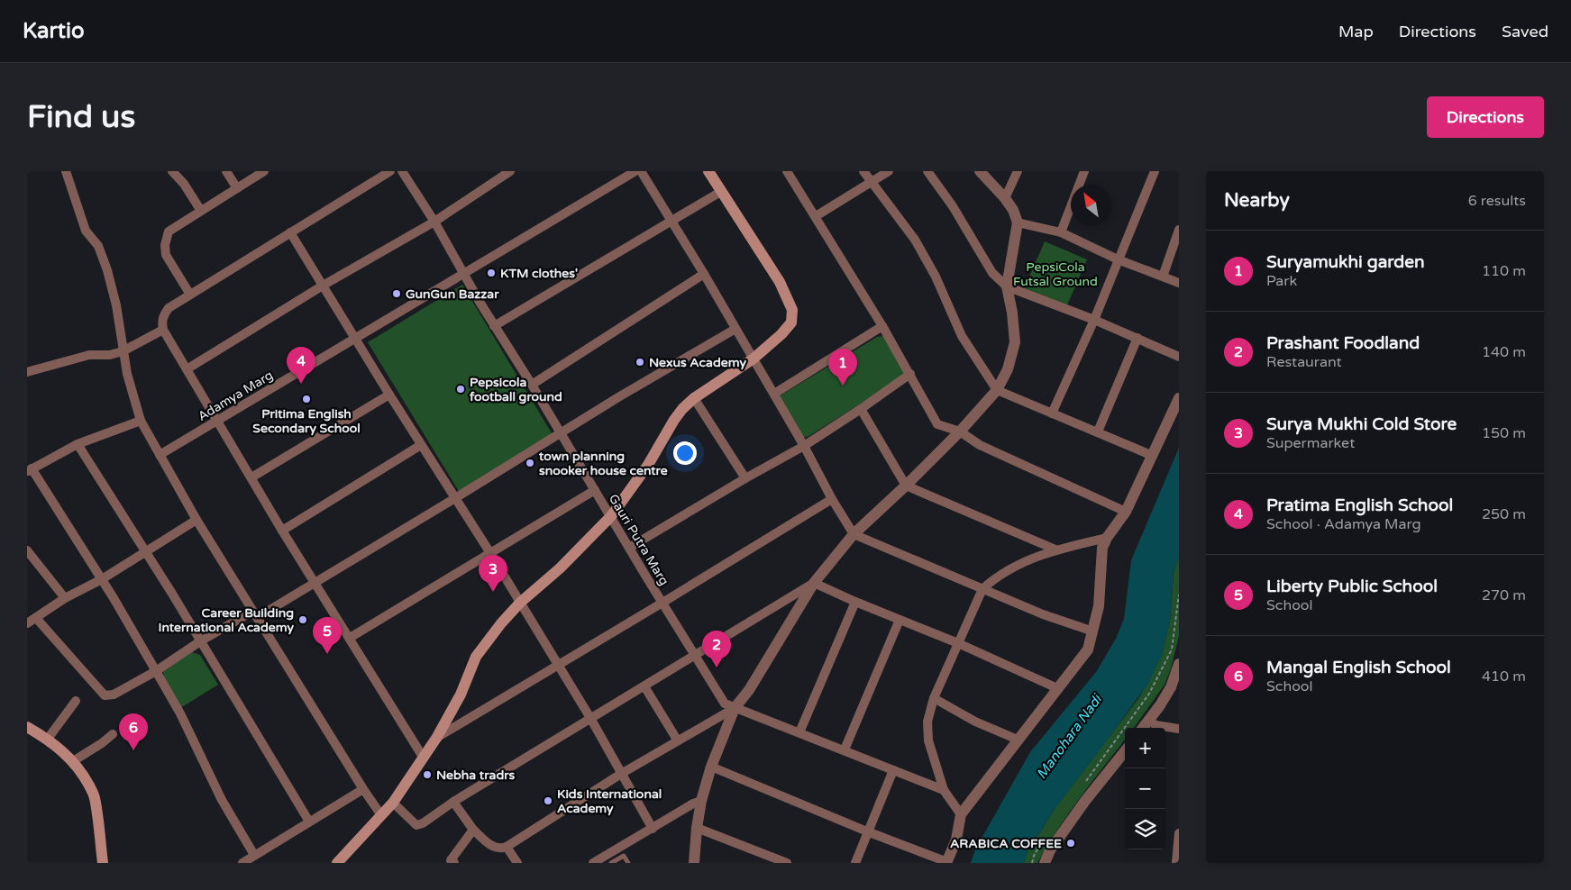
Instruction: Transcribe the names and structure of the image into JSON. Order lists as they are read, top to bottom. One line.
{"streets":{"street":["Adamya Marg","Gauri Putra Marg"]},"crossings":[["Adamya Marg","Gauri Putra Marg"]],"water":["Manohara Nadi"],"parks":["PepsiCola Futsal Ground"],"places":["KTM clothes'","GunGun Bazzar","Nexus Academy","Pepsicola football ground","Pritima English Secondary School","town planning snooker house centre","Career Building International Academy","Nebha tradrs","Kids International Academy","ARABICA COFFEE"],"north":"top left","page":{"header":"Kartio","nav":["Map","Directions","Saved"],"buttons":"Directions","title":"Find us","heading":["Nearby","6 results"],"list":[{"mark":"1","name":"Suryamukhi garden","note":"Park","value":"110 m"},{"mark":"2","name":"Prashant Foodland","note":"Restaurant","value":"140 m"},{"mark":"3","name":"Surya Mukhi Cold Store","note":"Supermarket","value":"150 m"},{"mark":"4","name":"Pratima English School","note":"School · Adamya Marg","value":"250 m"},{"mark":"5","name":"Liberty Public School","note":"School","value":"270 m"},{"mark":"6","name":"Mangal English School","note":"School","value":"410 m"}],"pins":["4","1","3","5","2","6"],"map_buttons":["+","−"]}}
